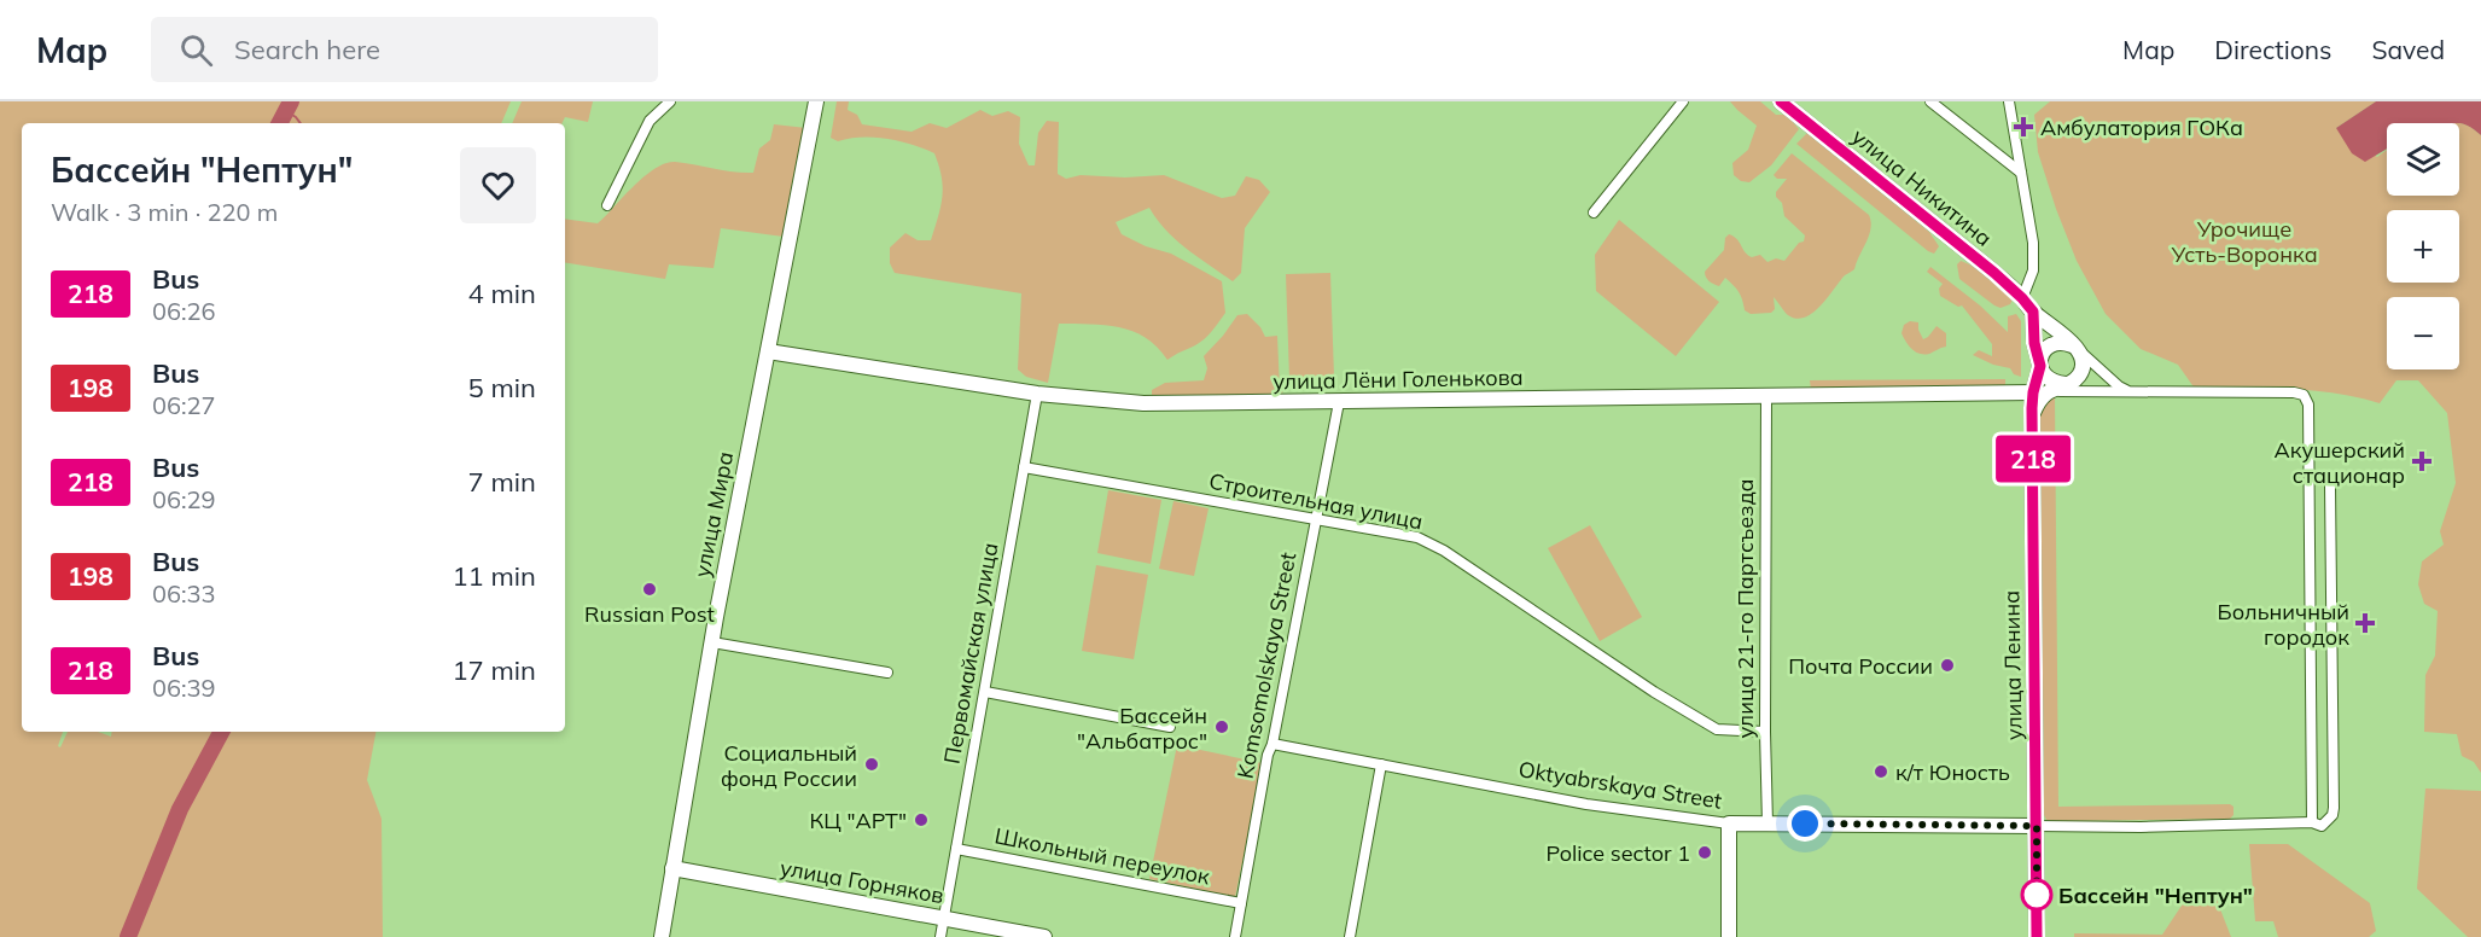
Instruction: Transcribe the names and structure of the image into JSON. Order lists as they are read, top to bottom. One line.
{"streets":{"street":["улица Никитина","улица Лёни Голенькова","Строительная улица","улица Мира","улица 21-го Партсъезда","Первомайская улица","Komsomolskaya Street","улица Ленина","Oktyabrskaya Street","Школьный переулок","улица Горняков"]},"crossings":[["улица Никитина","улица Ленина"],["улица Лёни Голенькова","улица Мира"],["улица Лёни Голенькова","улица 21-го Партсъезда"],["улица Лёни Голенькова","Первомайская улица"],["улица Лёни Голенькова","Komsomolskaya Street"],["улица Лёни Голенькова","улица Ленина"],["Строительная улица","улица 21-го Партсъезда"],["Строительная улица","Первомайская улица"],["Строительная улица","Komsomolskaya Street"],["улица Мира","улица Горняков"],["улица 21-го Партсъезда","Oktyabrskaya Street"],["Первомайская улица","Школьный переулок"],["Первомайская улица","улица Горняков"],["Komsomolskaya Street","Oktyabrskaya Street"],["Komsomolskaya Street","Школьный переулок"],["улица Ленина","Oktyabrskaya Street"]],"parks":["Урочище Усть-Воронка"],"places":{"health":["Амбулатория ГОКа","Акушерский стационар","Больничный городок"],"other":["Russian Post","Почта России","Бассейн \"Альбатрос\"","Социальный фонд России","к/т Юность","КЦ \"АРТ\"","Police sector 1","Бассейн \"Нептун\""]},"lines":["bus line 218"],"page":{"header":"Map","search":"Search here","nav":["Map","Directions","Saved"],"on_map":"218","map_buttons":["+","−"],"heading":["Бассейн \"Нептун\"","Walk · 3 min · 220 m"],"list":[{"mark":"218","name":"Bus","note":"06:26","value":"4 min"},{"mark":"198","name":"Bus","note":"06:27","value":"5 min"},{"mark":"218","name":"Bus","note":"06:29","value":"7 min"},{"mark":"198","name":"Bus","note":"06:33","value":"11 min"},{"mark":"218","name":"Bus","note":"06:39","value":"17 min"}]}}
